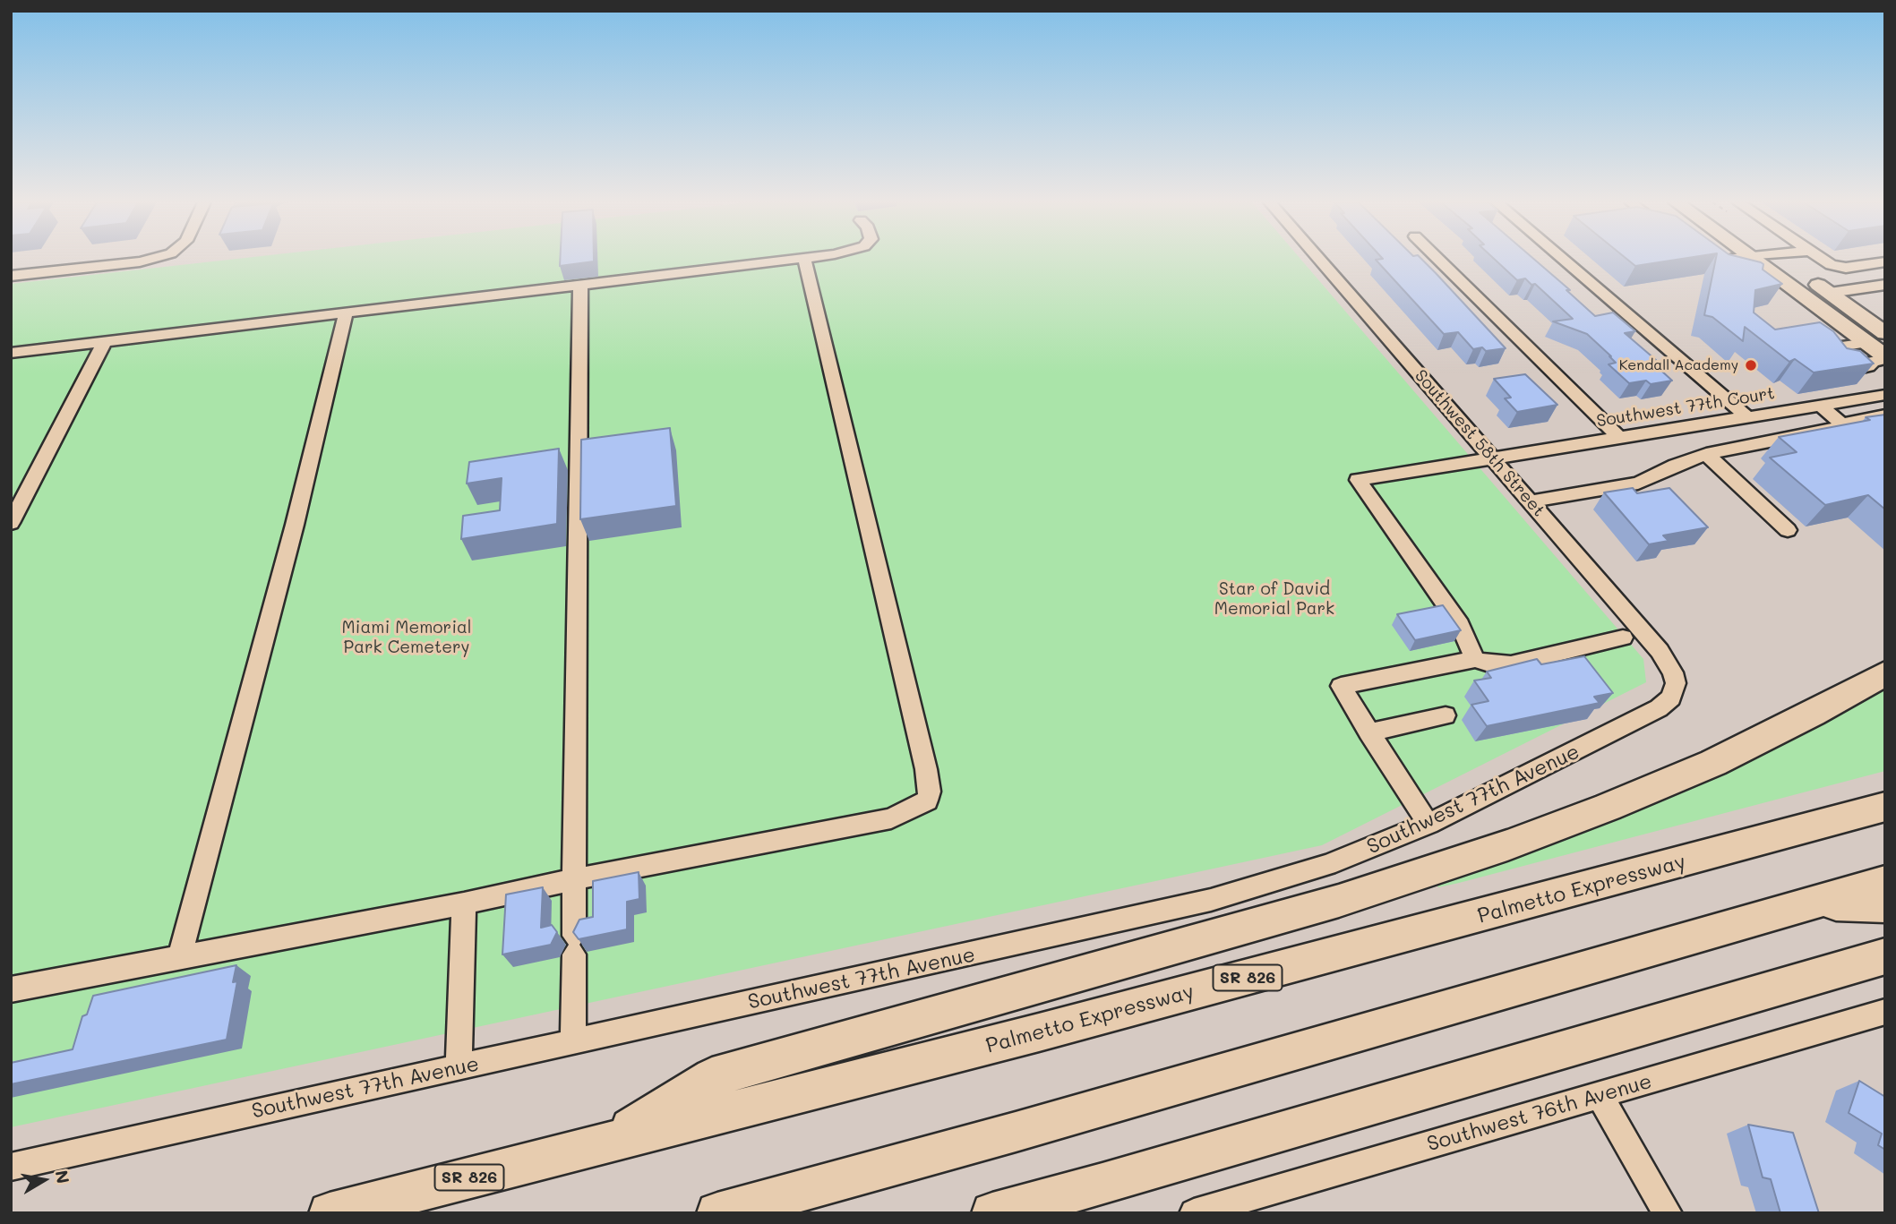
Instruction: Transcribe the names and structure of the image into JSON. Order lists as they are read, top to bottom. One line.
{"streets":{"highway":["Palmetto Expressway","SR 826"],"street":["Southwest 77th Court","Southwest 58th Street","Southwest 77th Avenue","Southwest 76th Avenue"]},"crossings":[["Southwest 77th Court","Southwest 58th Street"],["Southwest 58th Street","Southwest 77th Avenue"]],"parks":["Star of David Memorial Park","Miami Memorial Park Cemetery"],"places":["Kendall Academy"],"north":"right"}
